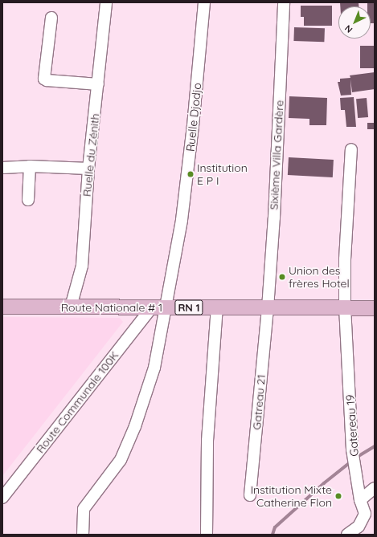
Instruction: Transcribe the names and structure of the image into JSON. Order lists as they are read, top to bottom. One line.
{"streets":{"main road":["Route Nationale # 1","RN 1"],"street":["Ruelle Djodjo","Ruelle du Zénith","Sixième Villa Gardère","Route Communale 100K","Gatreau 21","Gatereau 19"]},"crossings":[["Ruelle Djodjo","Route Nationale # 1"],["Ruelle Djodjo","Route Communale 100K"],["Ruelle du Zénith","Route Nationale # 1"],["Sixième Villa Gardère","Route Nationale # 1"],["Sixième Villa Gardère","Gatreau 21"],["Route Nationale # 1","Route Communale 100K"],["Route Nationale # 1","Gatreau 21"],["Route Nationale # 1","Gatereau 19"]],"places":["Institution E P I","Union des frères Hotel","Institution Mixte Catherine Flon"],"north":"bottom left"}
